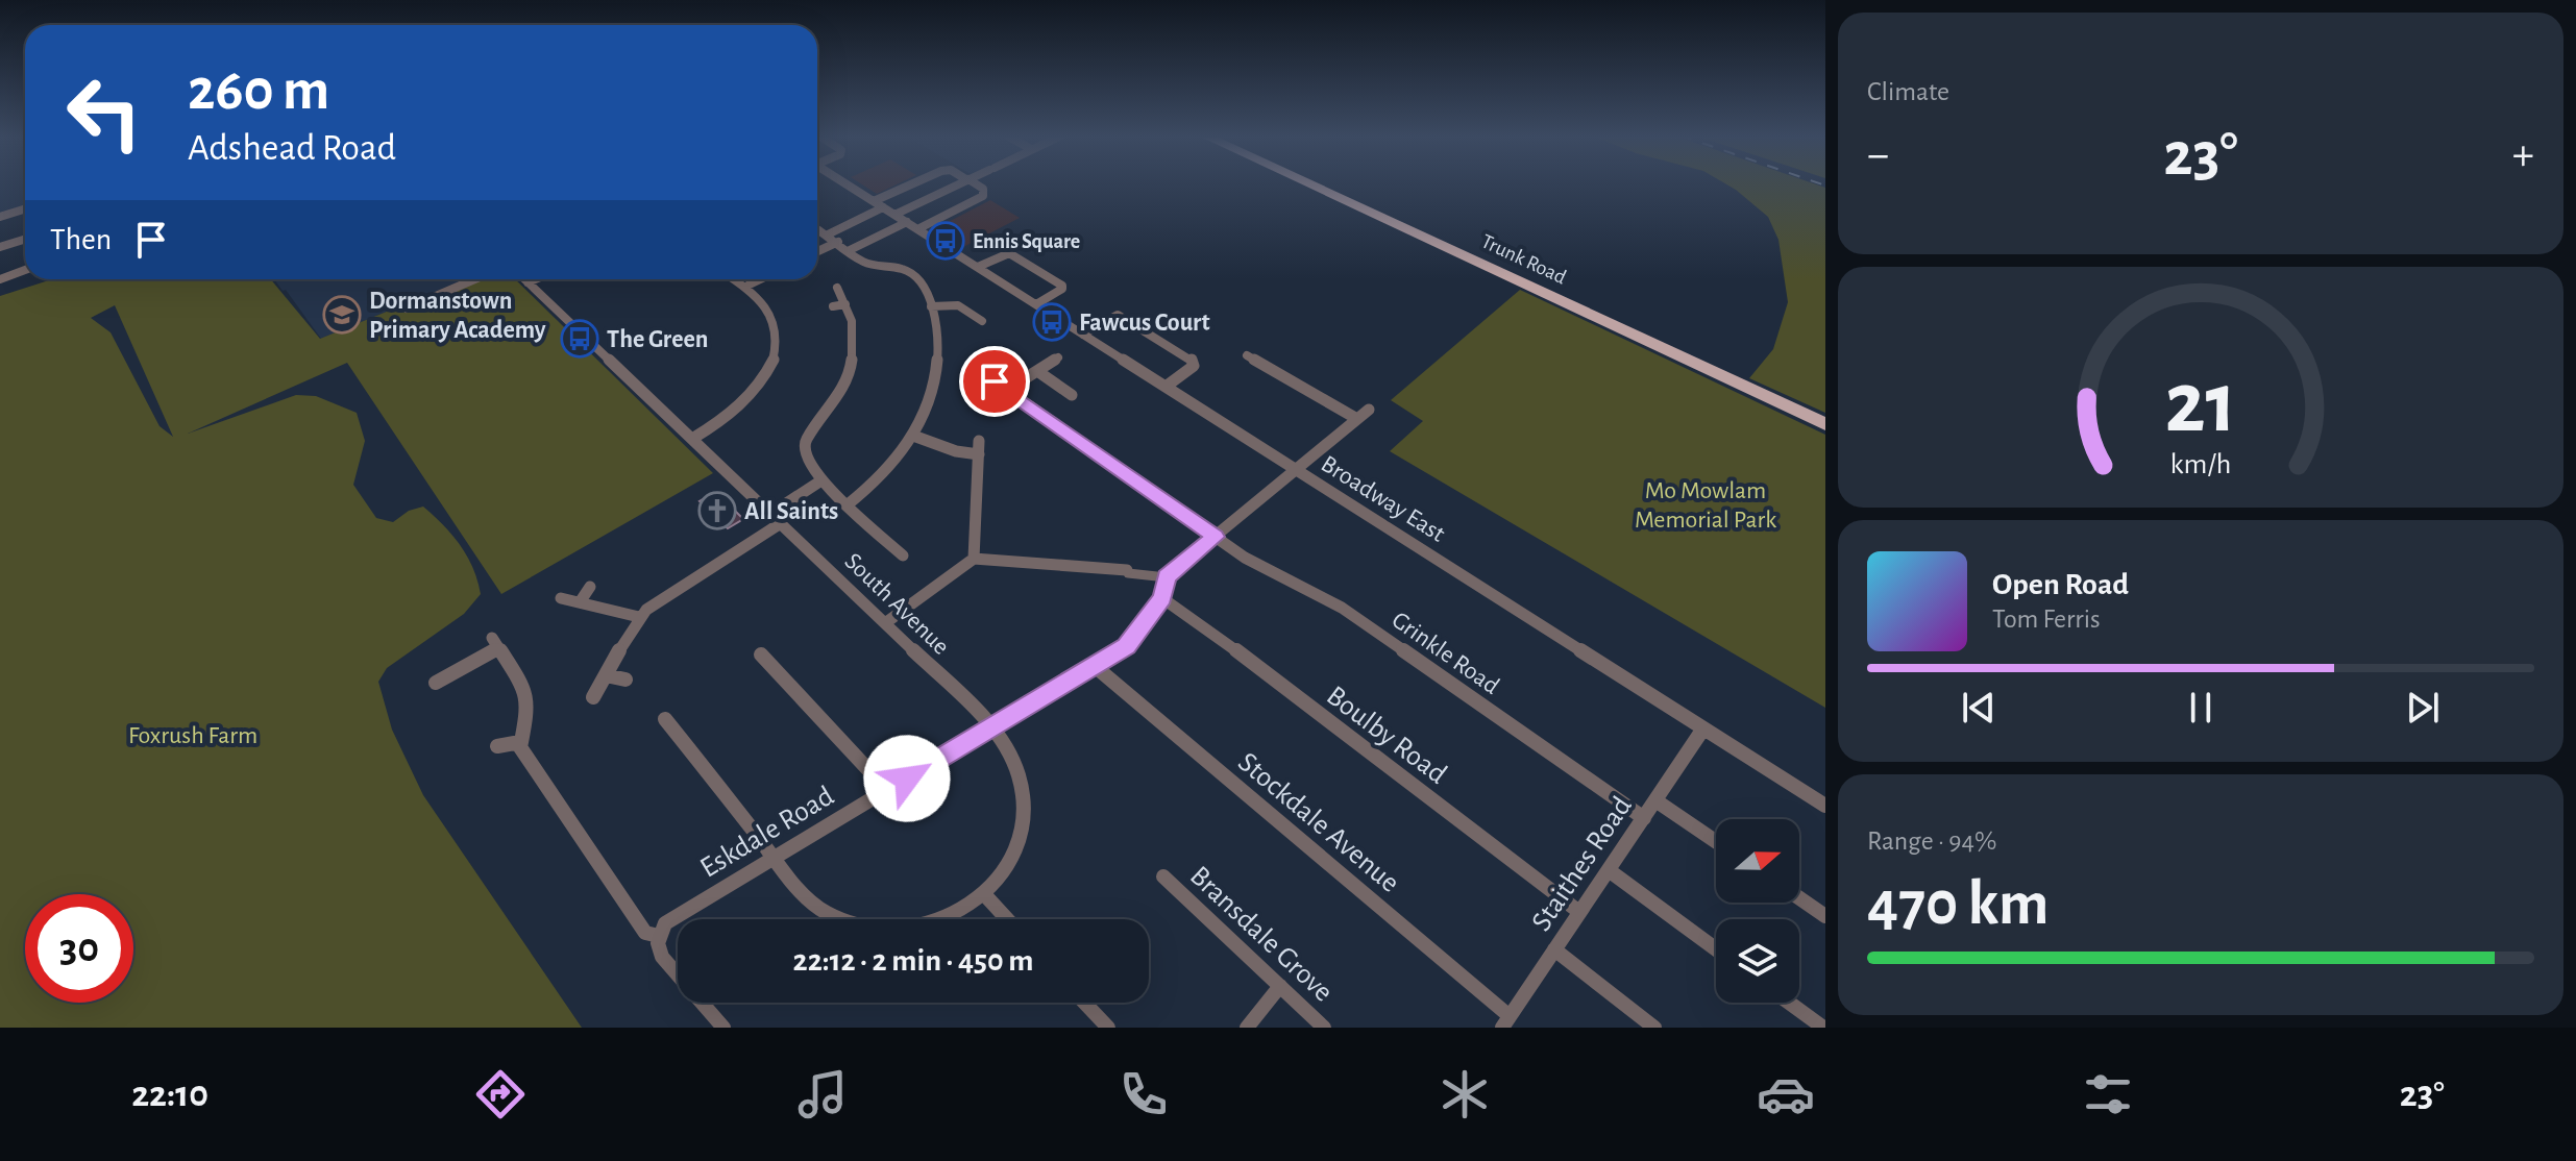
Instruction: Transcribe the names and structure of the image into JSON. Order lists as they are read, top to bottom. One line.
{"streets":{"main road":["Trunk Road"],"street":["Broadway East","South Avenue","Grinkle Road","Boulby Road","Stockdale Avenue","Eskdale Road","Staithes Road","Bransdale Grove"]},"crossings":[["Broadway East","Staithes Road"],["South Avenue","Eskdale Road"],["Grinkle Road","Staithes Road"],["Boulby Road","Eskdale Road"],["Boulby Road","Staithes Road"],["Stockdale Avenue","Eskdale Road"],["Stockdale Avenue","Staithes Road"]],"parks":["Mo Mowlam Memorial Park","Foxrush Farm"],"places":{"bus stop":["Ennis Square","Fawcus Court","The Green"],"school or university":["Dormanstown Primary Academy"],"church":["All Saints"]},"north":"right","page":{"tile":["Climate",["Range · 94%","470 km"]],"turn":["260 m","Adshead Road"],"heat":["−","23°","+"],"then":"Then","song":["Open Road","Tom Ferris"],"limit":"30","trip":"22:12 · 2 min · 450 m","tabs":["22:10","23°"],"gauge":["21","km/h"]}}
